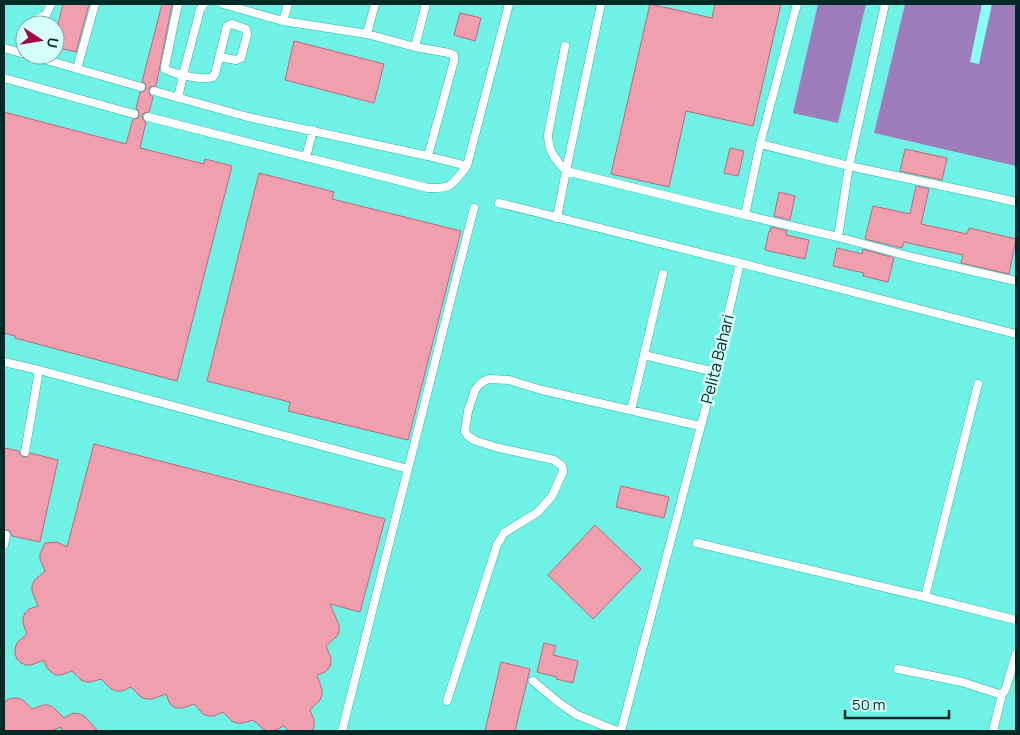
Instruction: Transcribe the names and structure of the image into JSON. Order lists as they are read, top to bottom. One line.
{"streets":{"lane":["Pelita Bahari"]},"scale_bar":"50 m","north":"right"}
